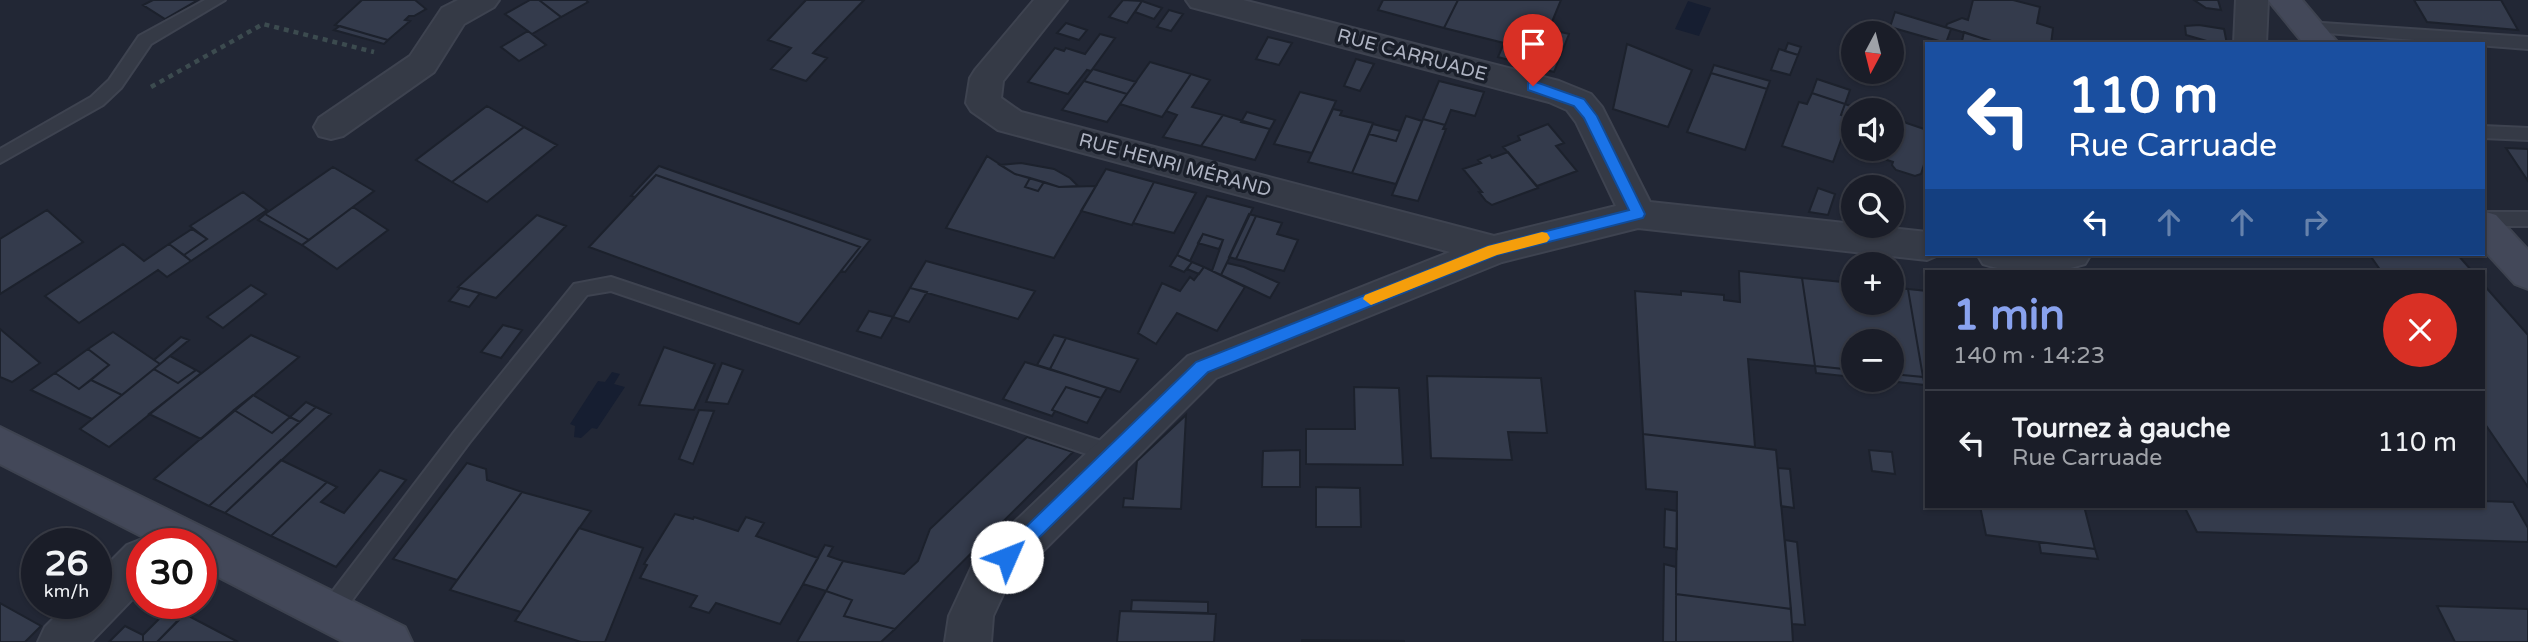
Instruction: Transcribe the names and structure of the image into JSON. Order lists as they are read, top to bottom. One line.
{"streets":{"street":["RUE CARRUADE","RUE HENRI MÉRAND"]},"north":"bottom","page":{"map_buttons":["+","−"],"turn":["110 m","Rue Carruade"],"heading":["1 min","140 m · 14:23"],"list":[{"name":"Tournez à gauche","note":"Rue Carruade","value":"110 m"}],"speed":"26 km/h","limit":"30"}}
